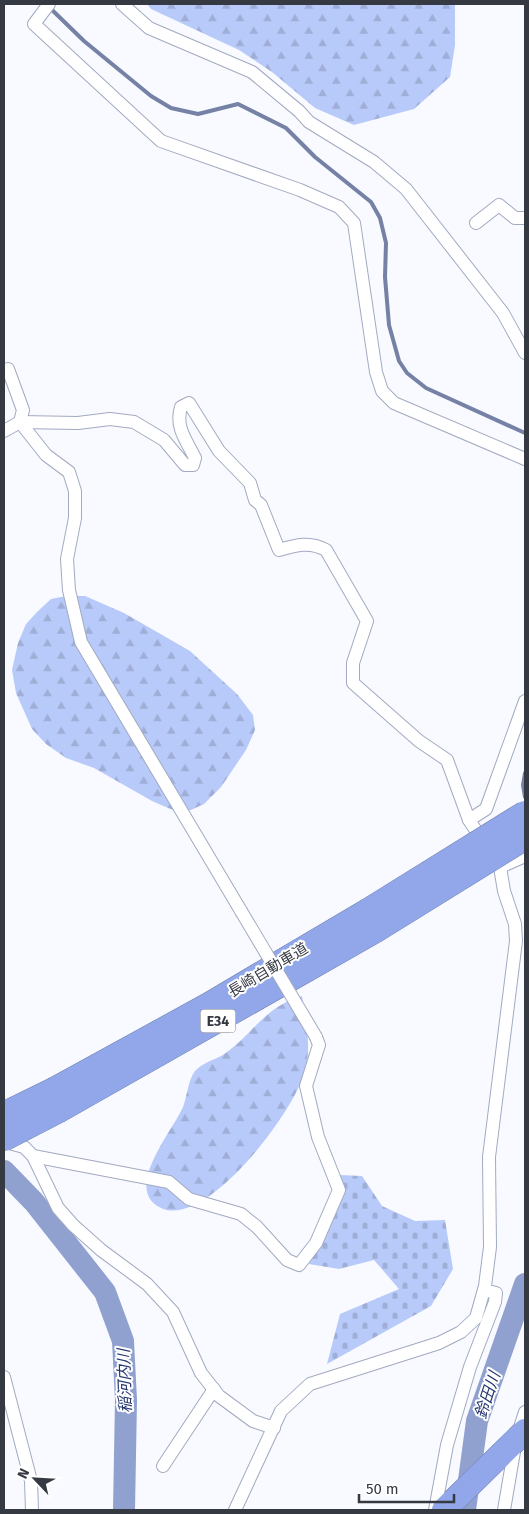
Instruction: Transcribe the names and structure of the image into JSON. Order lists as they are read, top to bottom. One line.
{"streets":{"highway":["長崎自動車道","E34"]},"water":["稲河内川","鈴田川"],"scale_bar":"50 m","north":"top left"}
